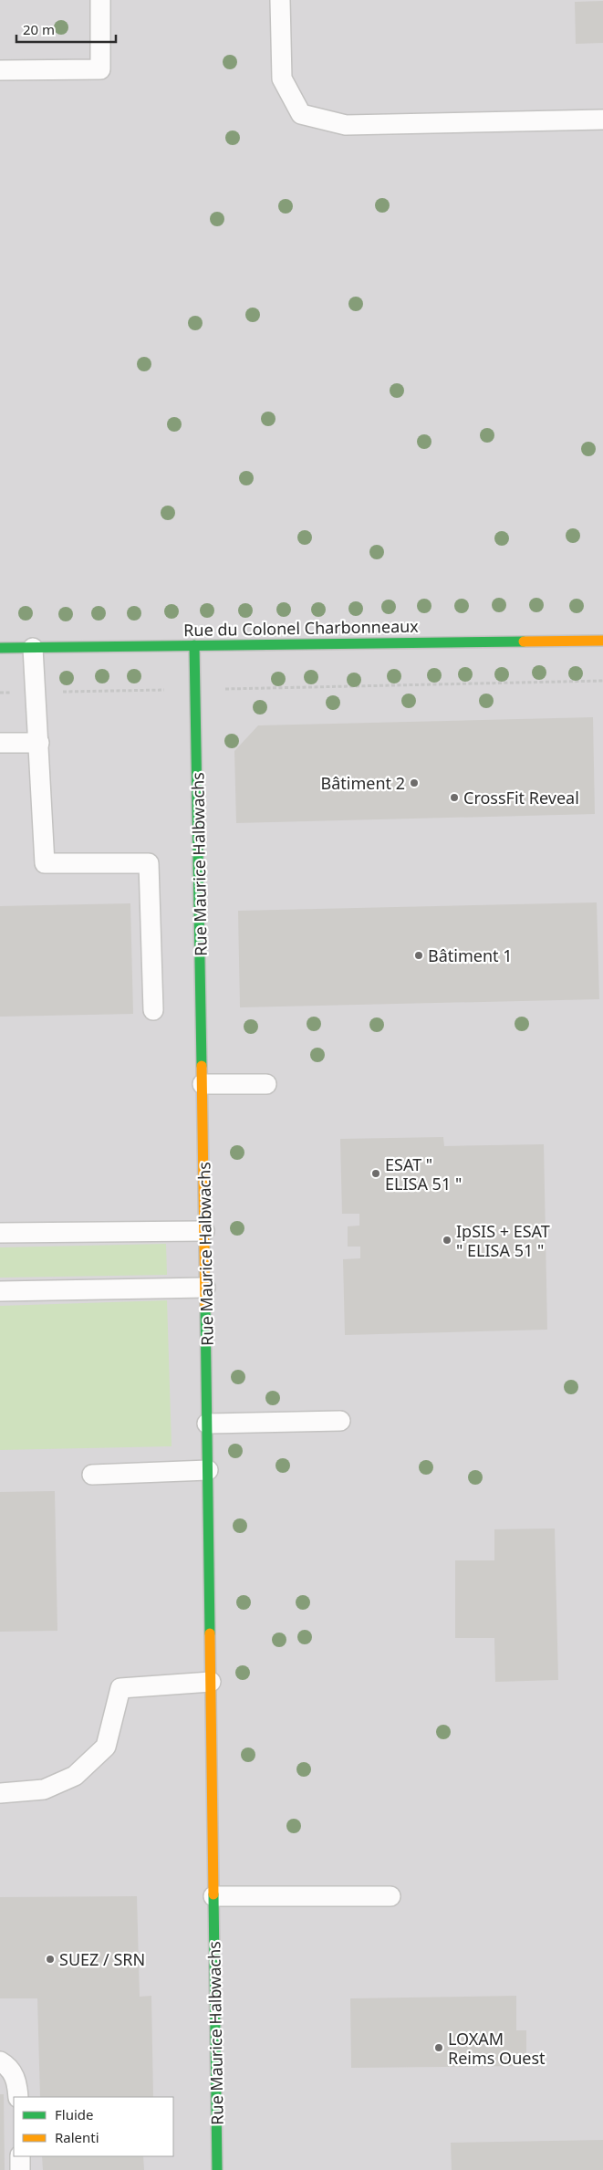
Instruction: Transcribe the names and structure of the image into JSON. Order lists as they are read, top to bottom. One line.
{"streets":{"street":["Rue du Colonel Charbonneaux","Rue Maurice Halbwachs"]},"crossings":[["Rue du Colonel Charbonneaux","Rue Maurice Halbwachs"]],"places":["Bâtiment 2","CrossFit Reveal","Bâtiment 1","ESAT \" ELISA 51 \"","IpSIS + ESAT \" ELISA 51 \"","SUEZ / SRN","LOXAM Reims Ouest"],"legend":["Fluide","Ralenti"],"scale_bar":"20 m"}
